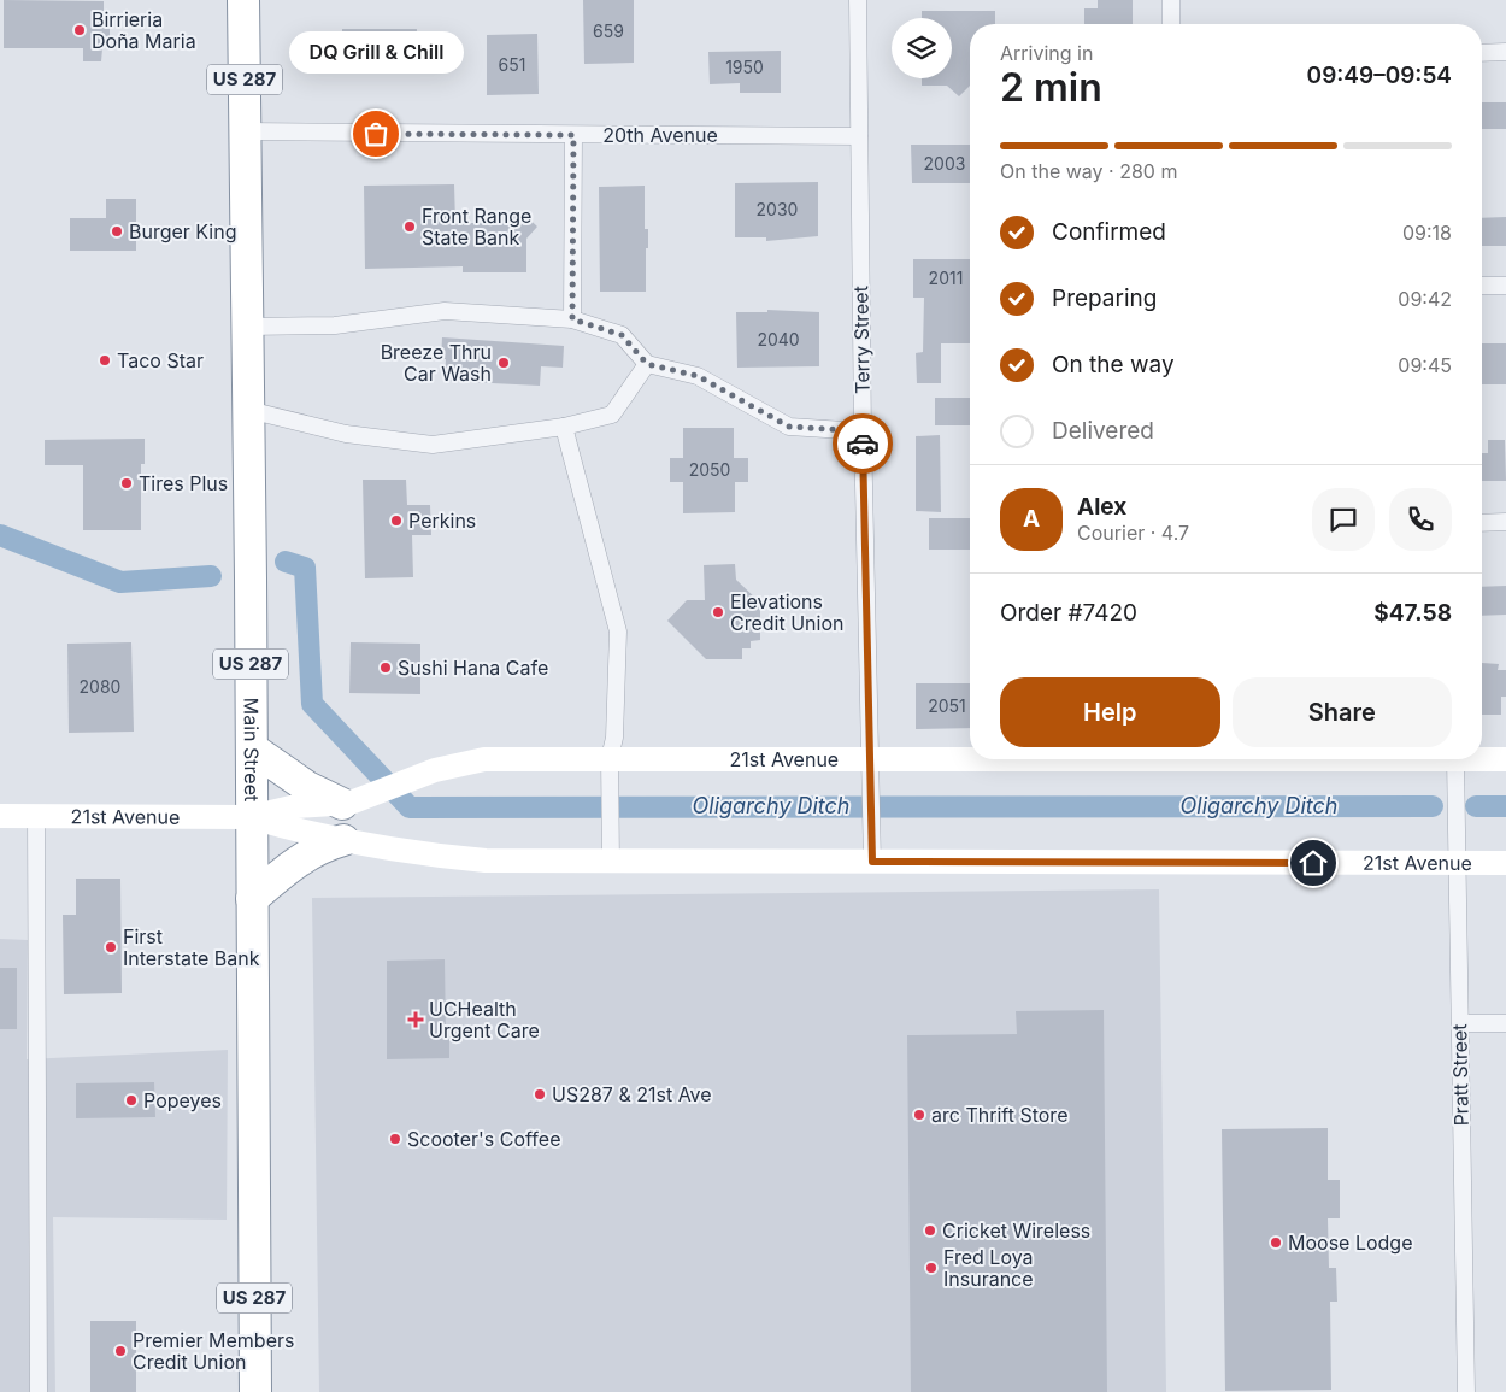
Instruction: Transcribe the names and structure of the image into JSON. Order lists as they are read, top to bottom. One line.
{"streets":{"highway":["US 287","Main Street"],"street":["20th Avenue","Terry Street","21st Avenue","Pratt Street"]},"crossings":[["20th Avenue","Terry Street"],["20th Avenue","Main Street"],["Terry Street","21st Avenue"],["Main Street","21st Avenue"],["21st Avenue","Pratt Street"]],"water":["Oligarchy Ditch"],"places":{"other":["Birrieria Doña Maria","DQ Grill & Chill","Front Range State Bank","Burger King","Taco Star","Breeze Thru Car Wash","Tires Plus","Perkins","Elevations Credit Union","Sushi Hana Cafe","First Interstate Bank","US287 & 21st Ave","Popeyes","arc Thrift Store","Scooter's Coffee","Cricket Wireless","Moose Lodge","Fred Loya Insurance","Premier Members Credit Union"],"health":["UCHealth Urgent Care"]},"house_numbers":["659","651","1950","2003","2030","2011","2040","2050","2080","2051"],"page":{"heading":["2 min","Arriving in","09:49–09:54"],"panel":["Alex","Courier · 4.7","Order #7420","$47.58"],"bubble":"DQ Grill & Chill","bar":"On the way · 280 m","list":[["Confirmed","09:18"],["Preparing","09:42"],["On the way","09:45"],"Delivered"],"round":"A","buttons":["Help","Share"]}}
